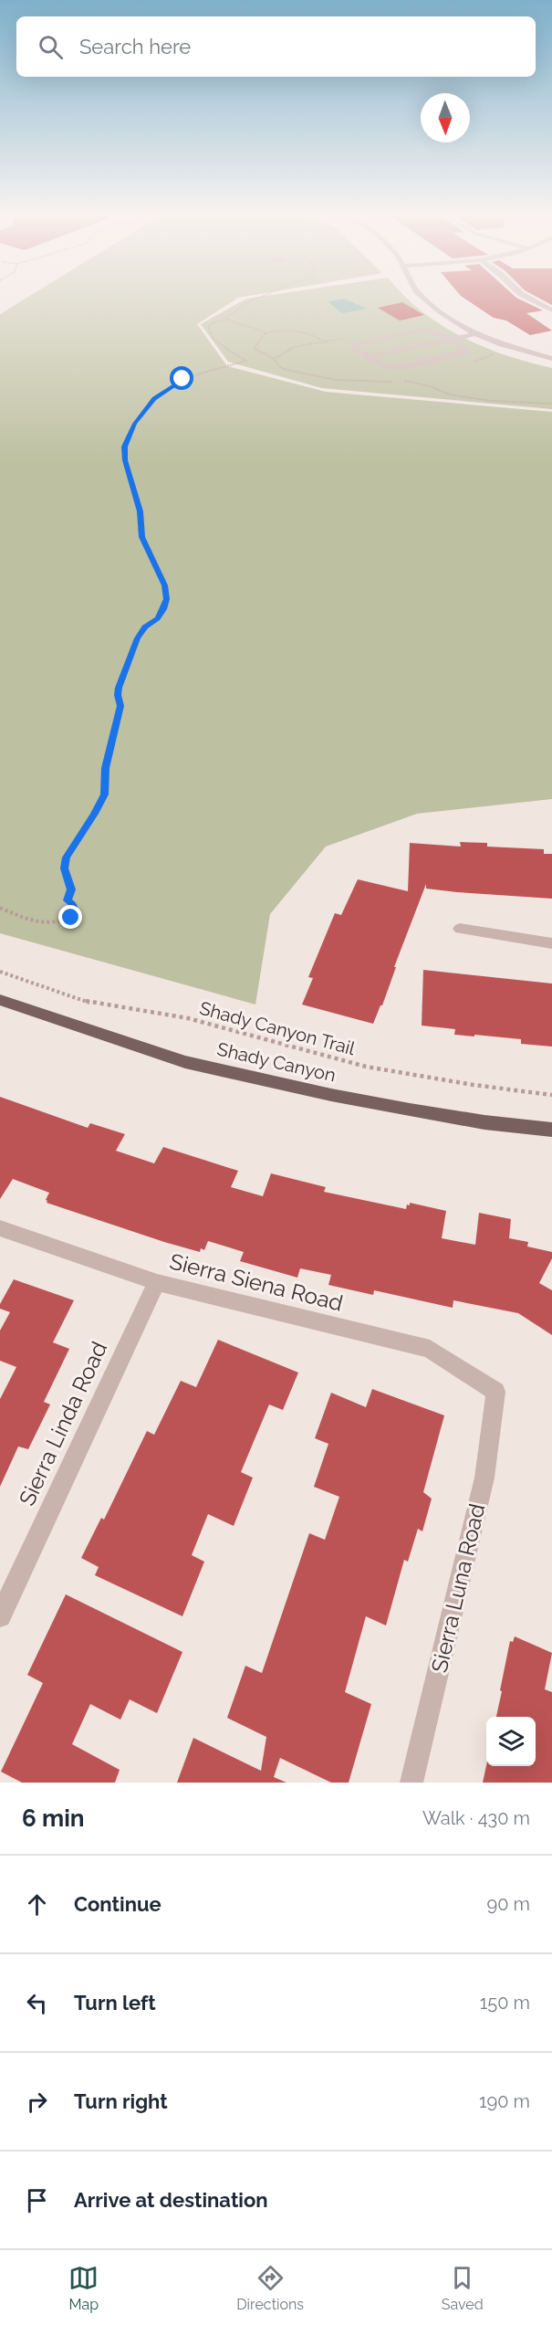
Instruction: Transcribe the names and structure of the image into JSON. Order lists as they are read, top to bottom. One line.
{"streets":{"main road":["Shady Canyon"],"street":["Sierra Siena Road","Sierra Linda Road","Sierra Luna Road"],"path":["Shady Canyon Trail"]},"crossings":[["Sierra Siena Road","Sierra Linda Road"],["Sierra Siena Road","Sierra Luna Road"]],"north":"bottom","page":{"search":"Search here","heading":["6 min","Walk · 430 m"],"list":[["Continue","90 m"],["Turn left","150 m"],["Turn right","190 m"],"Arrive at destination"],"nav":["Map","Directions","Saved"]}}
